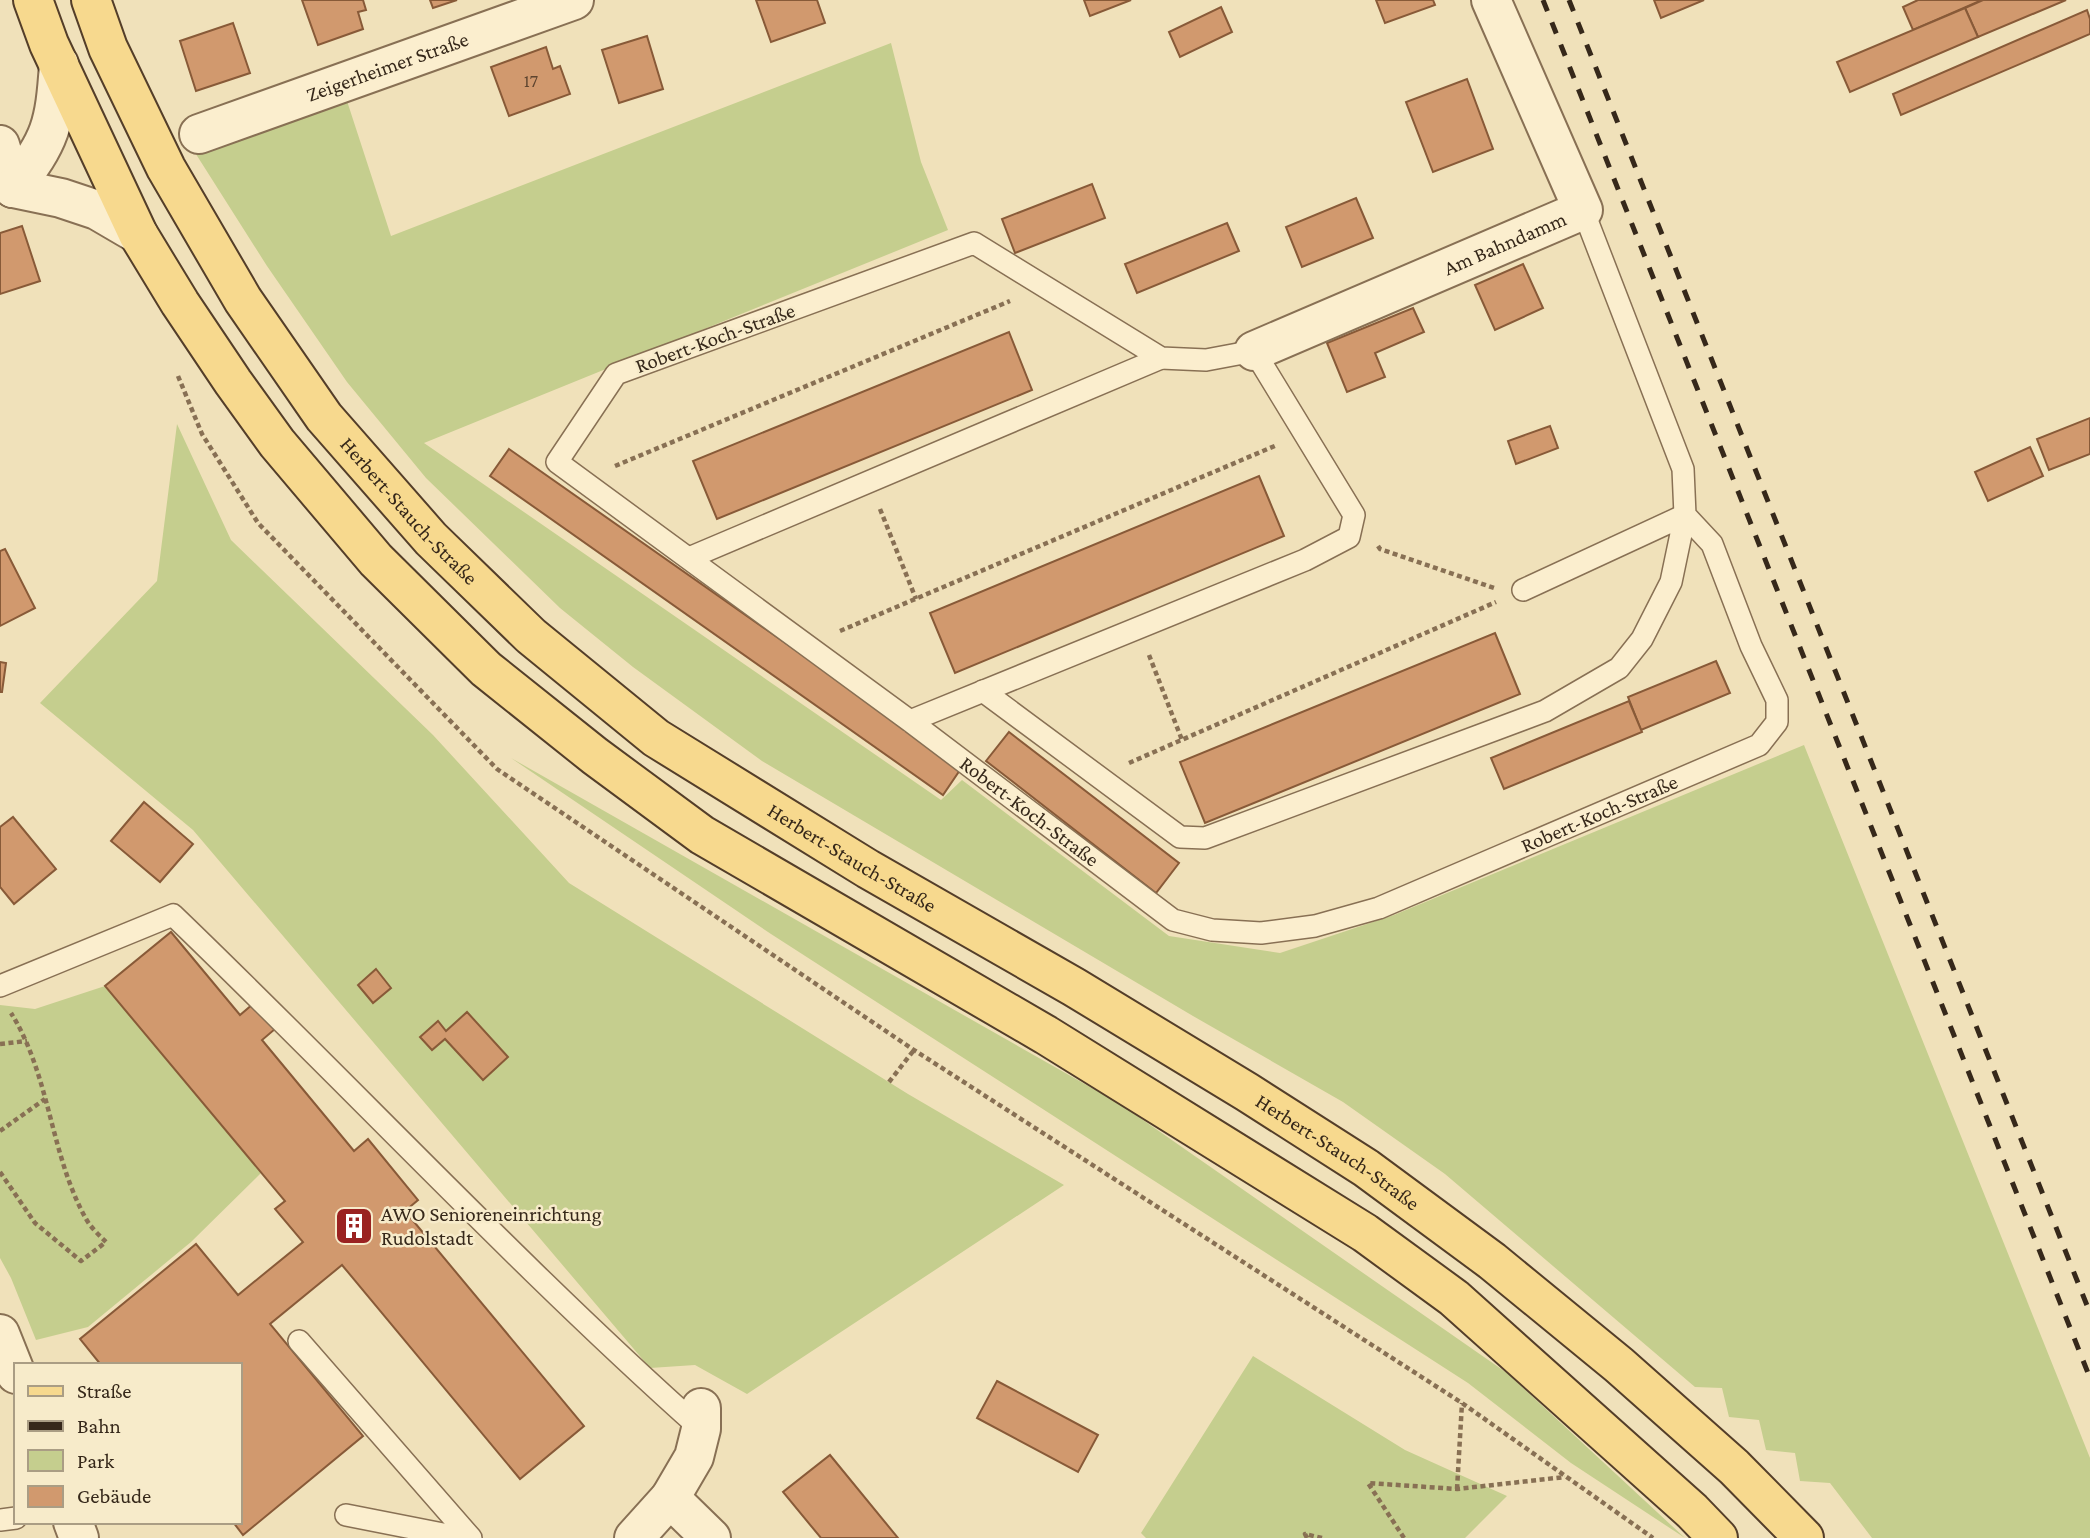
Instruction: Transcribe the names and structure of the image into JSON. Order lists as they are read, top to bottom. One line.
{"streets":{"main road":["Herbert-Stauch-Straße"],"street":["Zeigerheimer Straße","Am Bahndamm"],"lane":["Robert-Koch-Straße"]},"crossings":[["Am Bahndamm","Robert-Koch-Straße"]],"places":{"building":["AWO Senioreneinrichtung Rudolstadt"]},"house_numbers":["17"],"legend":["Straße","Bahn","Park","Gebäude"]}
